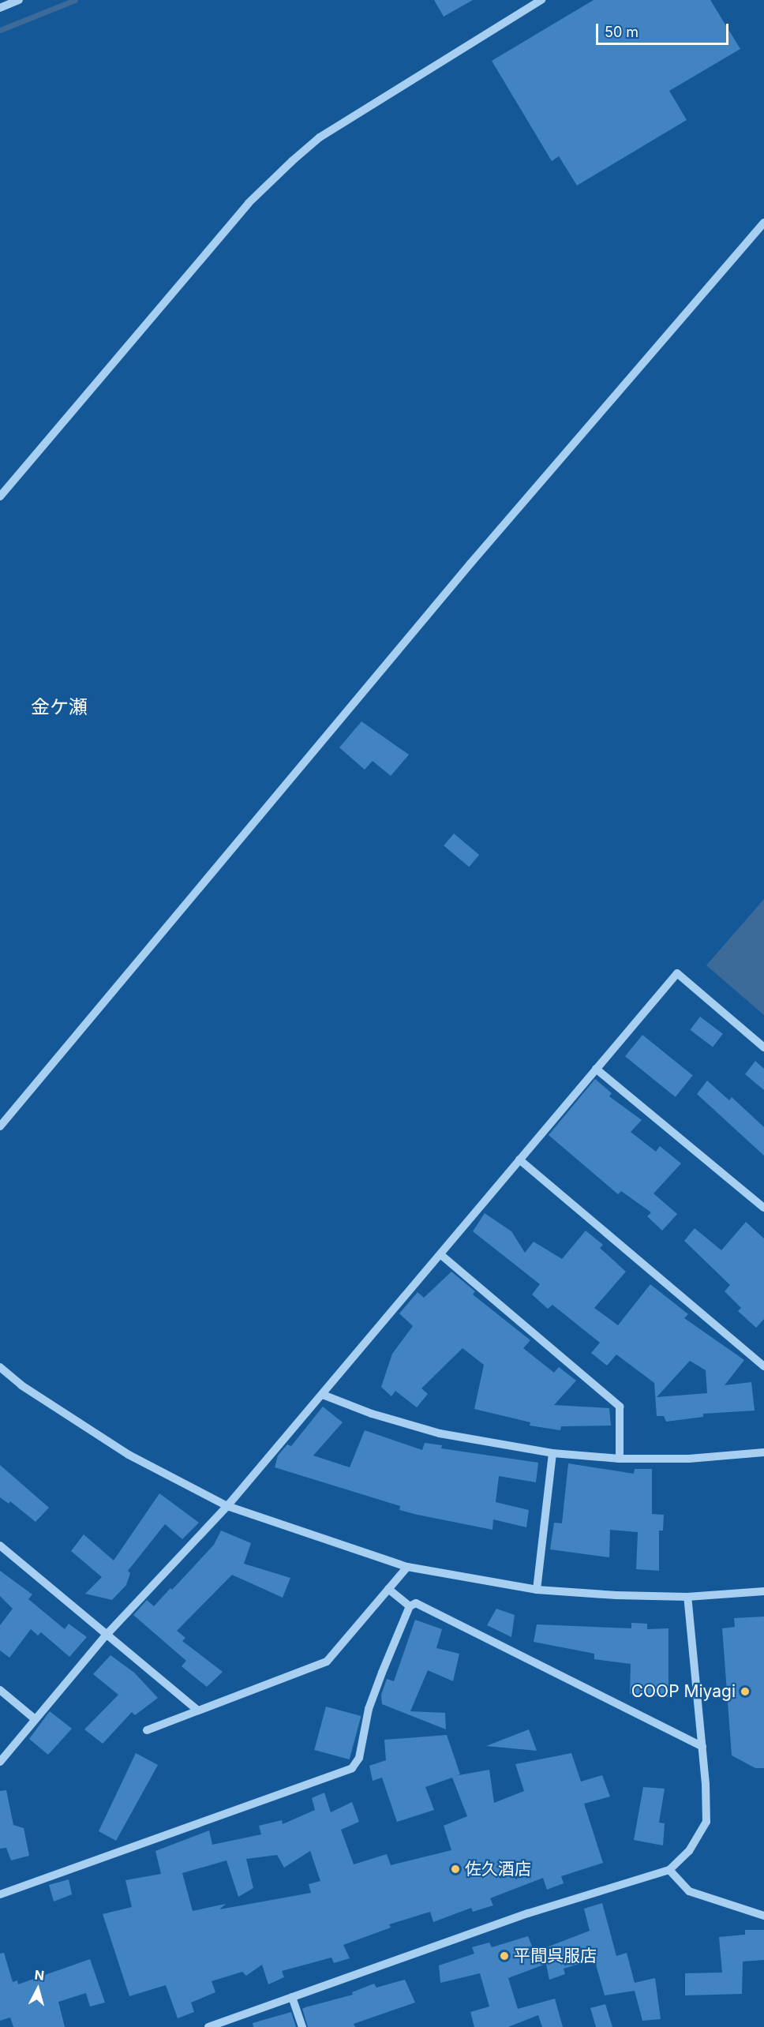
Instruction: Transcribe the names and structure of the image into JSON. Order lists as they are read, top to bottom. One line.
{"districts":["金ケ瀬"],"places":["COOP Miyagi","佐久酒店","平間呉服店"],"scale_bar":"50 m","north":"top"}
